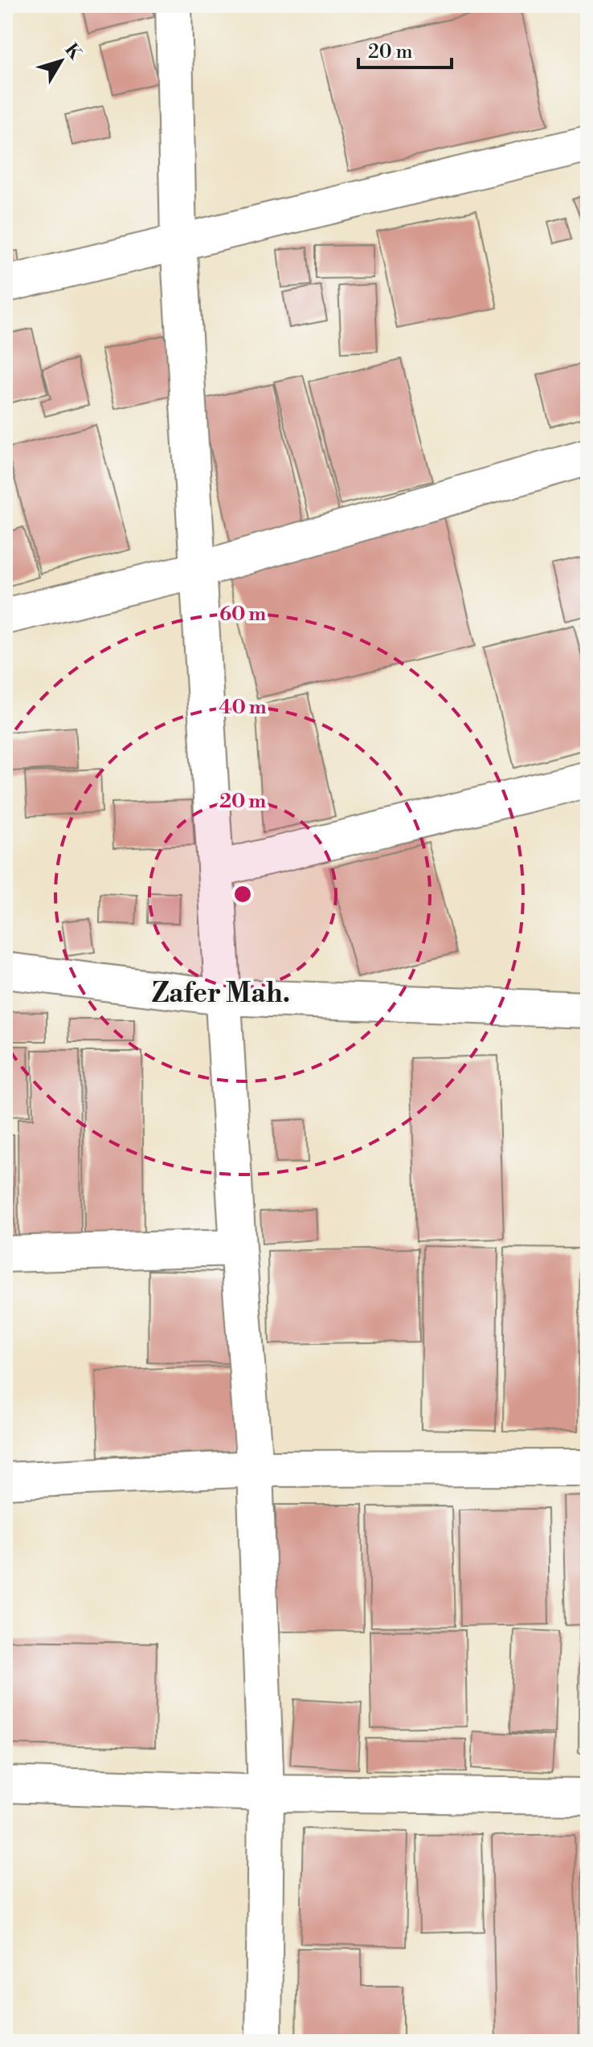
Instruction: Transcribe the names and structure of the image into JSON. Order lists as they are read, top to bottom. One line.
{"districts":["Zafer Mah."],"scale_bar":"20 m","north":"top right","rings":["60 m","40 m","20 m"]}
